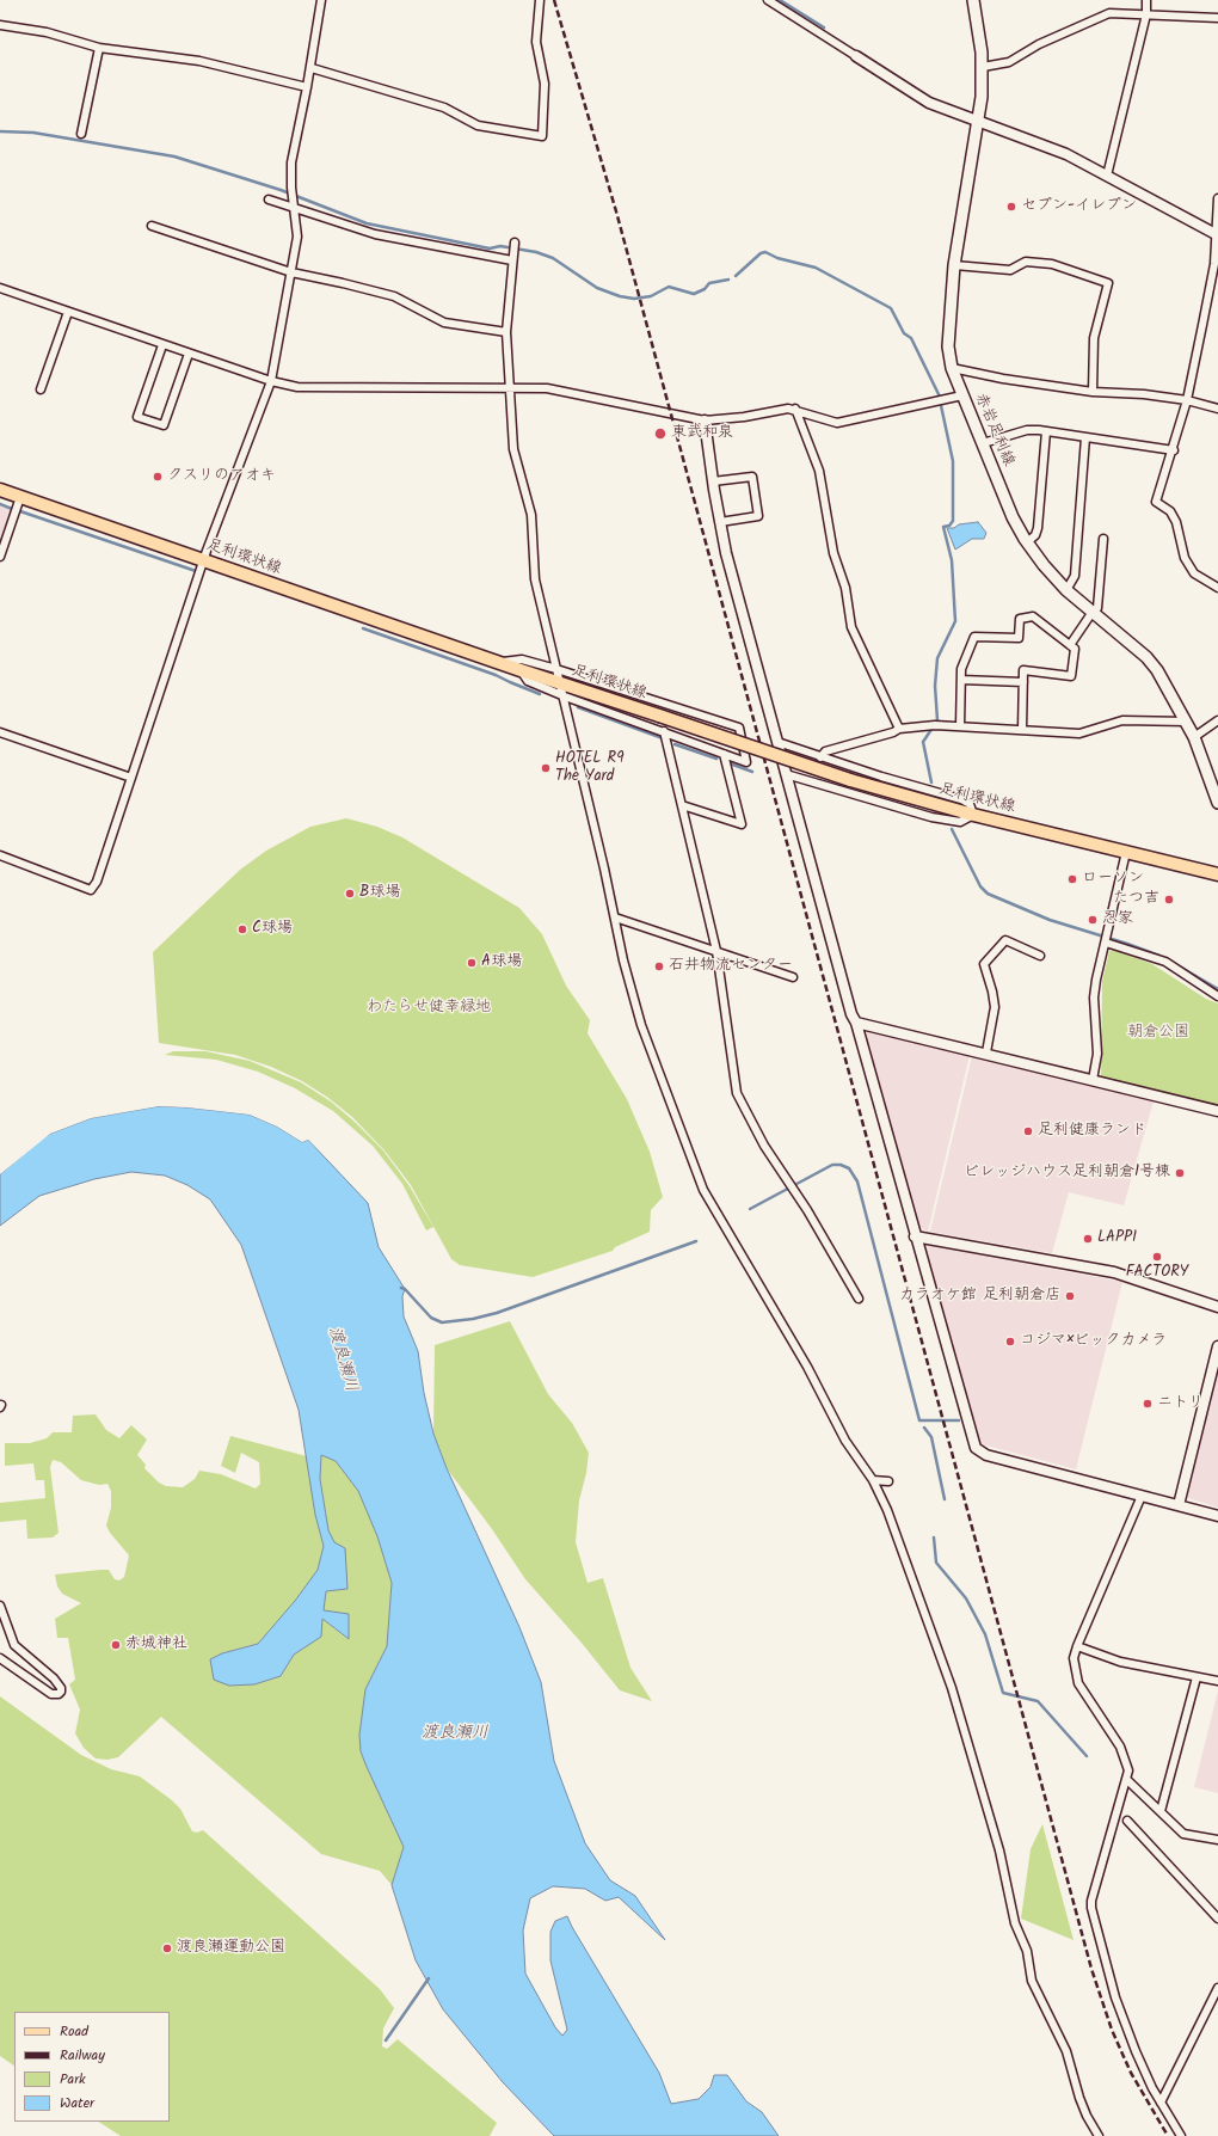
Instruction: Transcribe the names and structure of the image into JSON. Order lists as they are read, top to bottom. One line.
{"streets":{"main road":["赤岩足利線","足利環状線"]},"water":["渡良瀬川"],"parks":["わたらせ健幸緑地","朝倉公園"],"places":["セブン-イレブン","東武和泉","クスリのアオキ","HOTEL R9 The Yard","ローソン","B球場","たつ吉","忍家","C球場","A球場","石井物流センター","足利健康ランド","ビレッジハウス足利朝倉1号棟","LAPPI","FACTORY","カラオケ館 足利朝倉店","コジマ×ビックカメラ","ニトリ","赤城神社","渡良瀬運動公園"],"legend":["Road","Railway","Park","Water"]}
